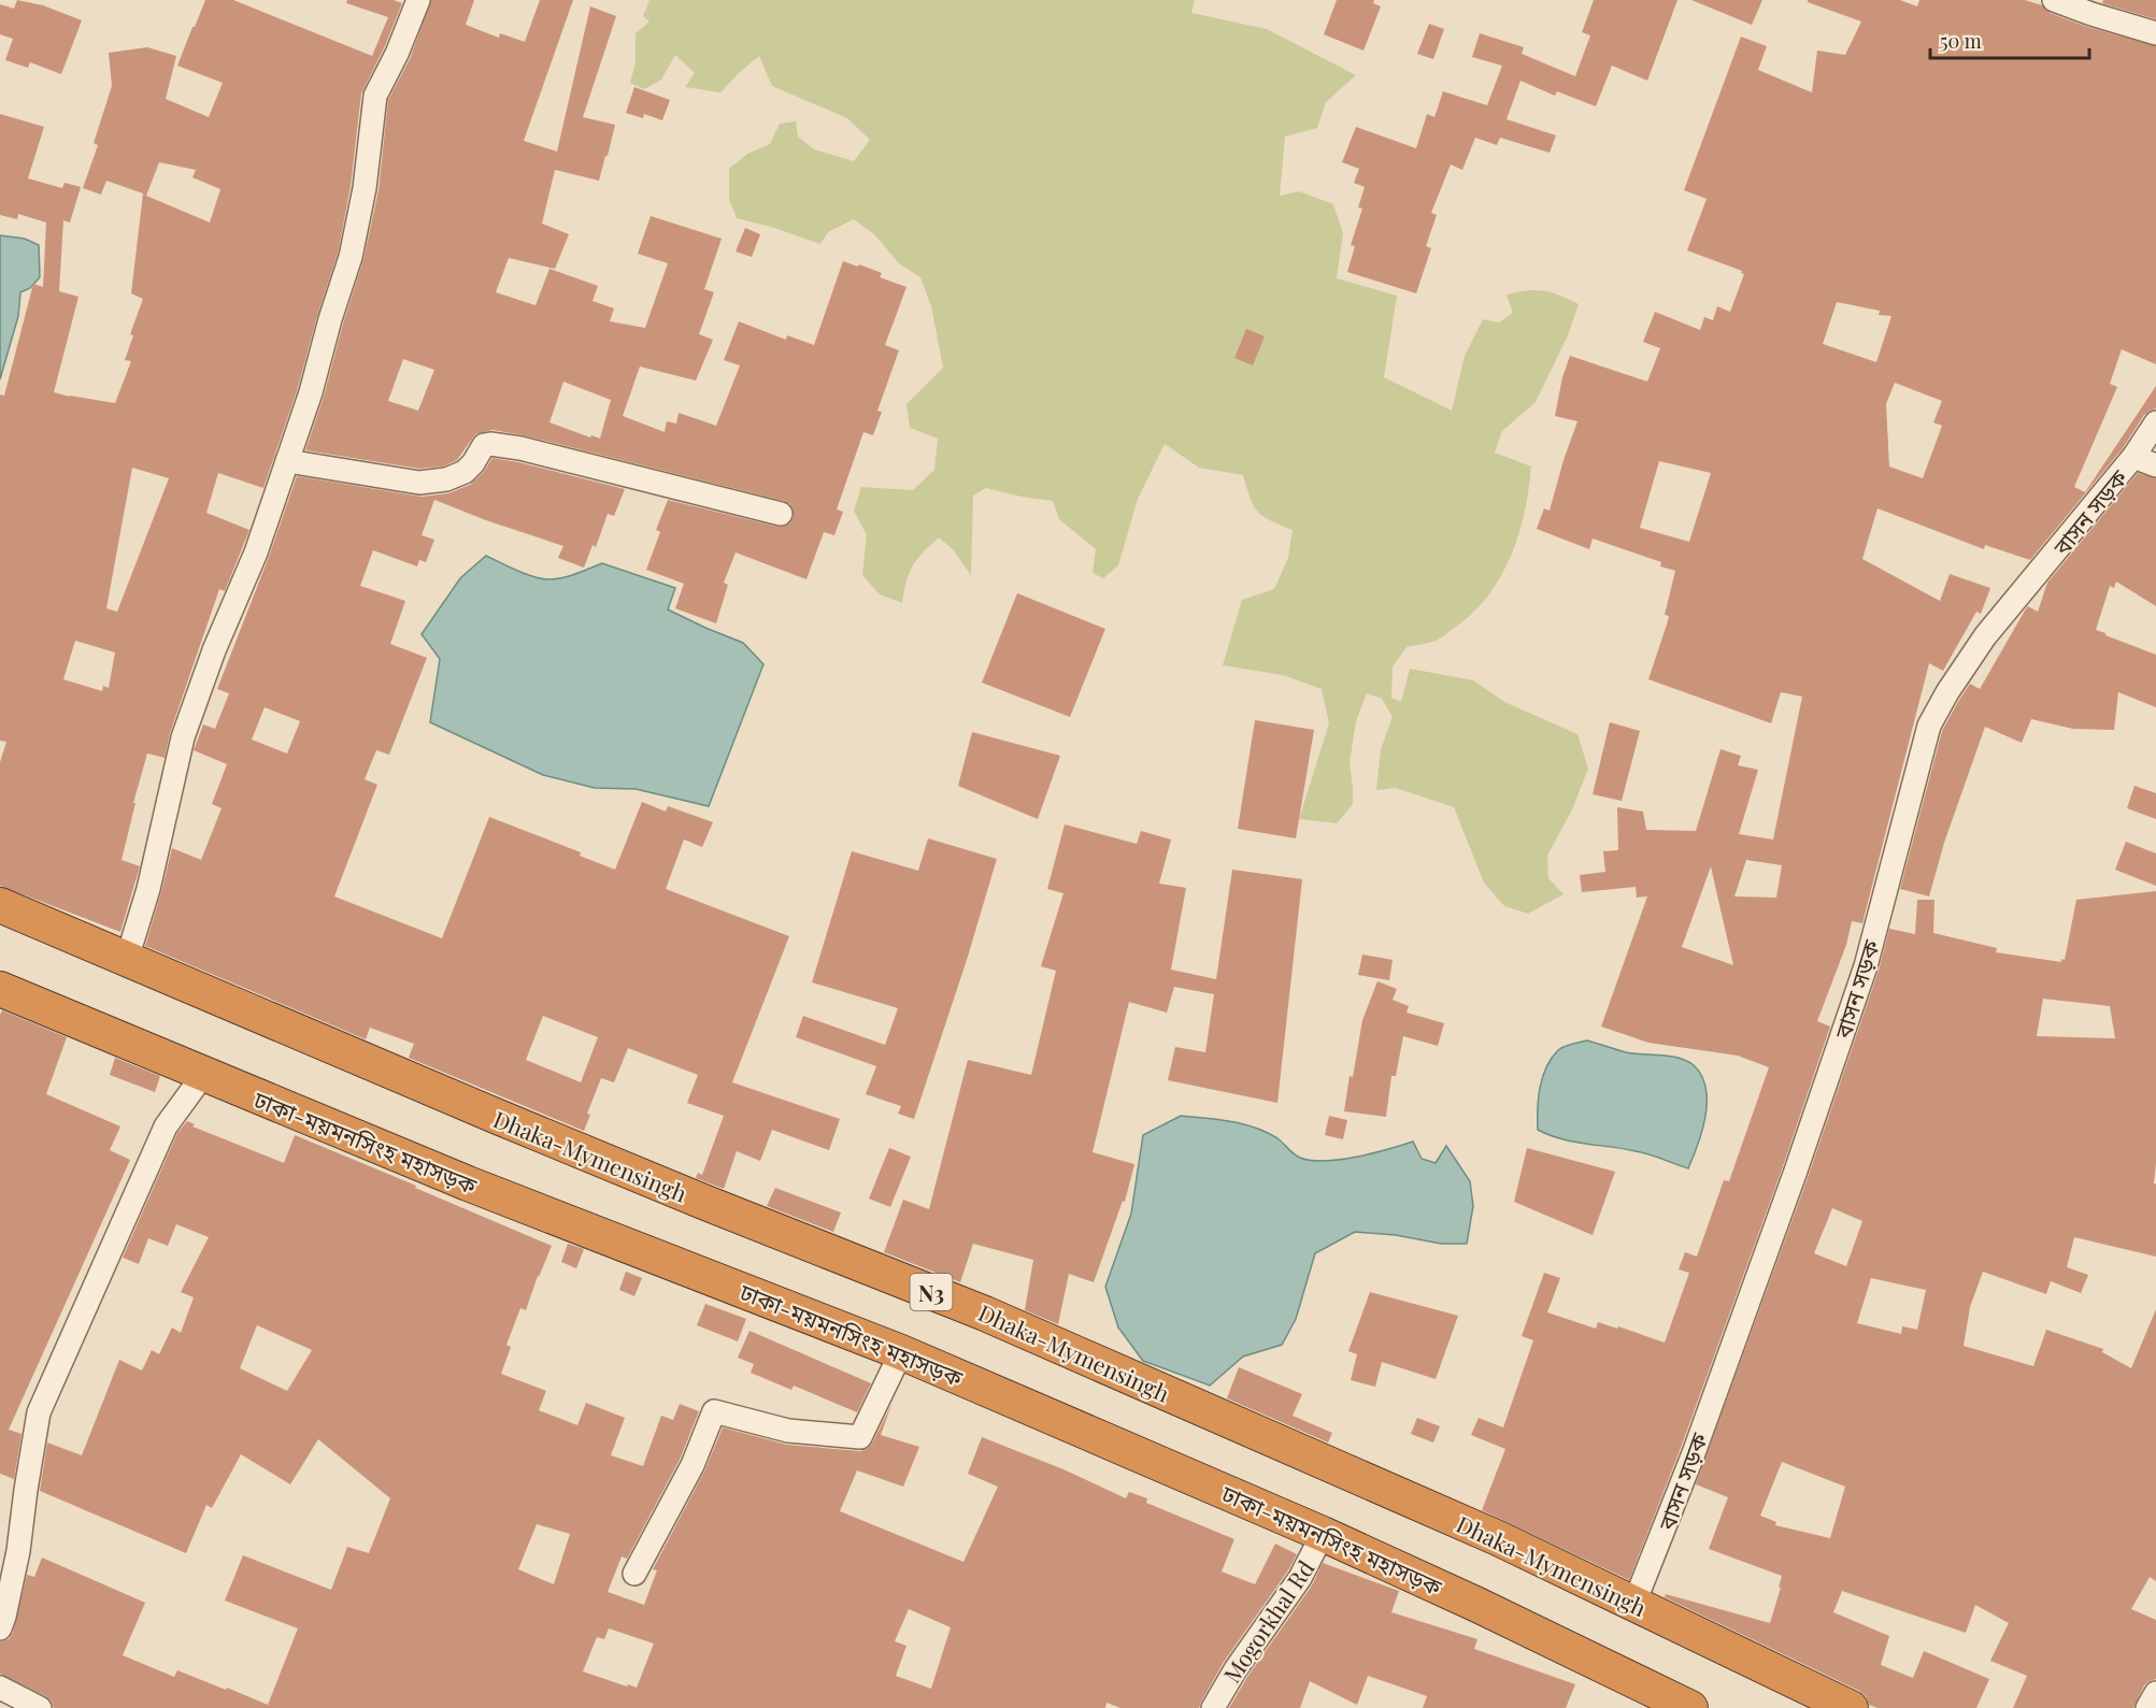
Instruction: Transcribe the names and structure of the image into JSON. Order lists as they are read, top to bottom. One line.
{"streets":{"highway":["ঢাকা-ময়মনসিংহ মহাসড়ক","Dhaka-Mymensingh","N3"],"street":["বাসন সড়ক","Mogorkhal Rd"]},"crossings":[["বাসন সড়ক","Dhaka-Mymensingh"],["ঢাকা-ময়মনসিংহ মহাসড়ক","Mogorkhal Rd"]],"scale_bar":"50 m"}
